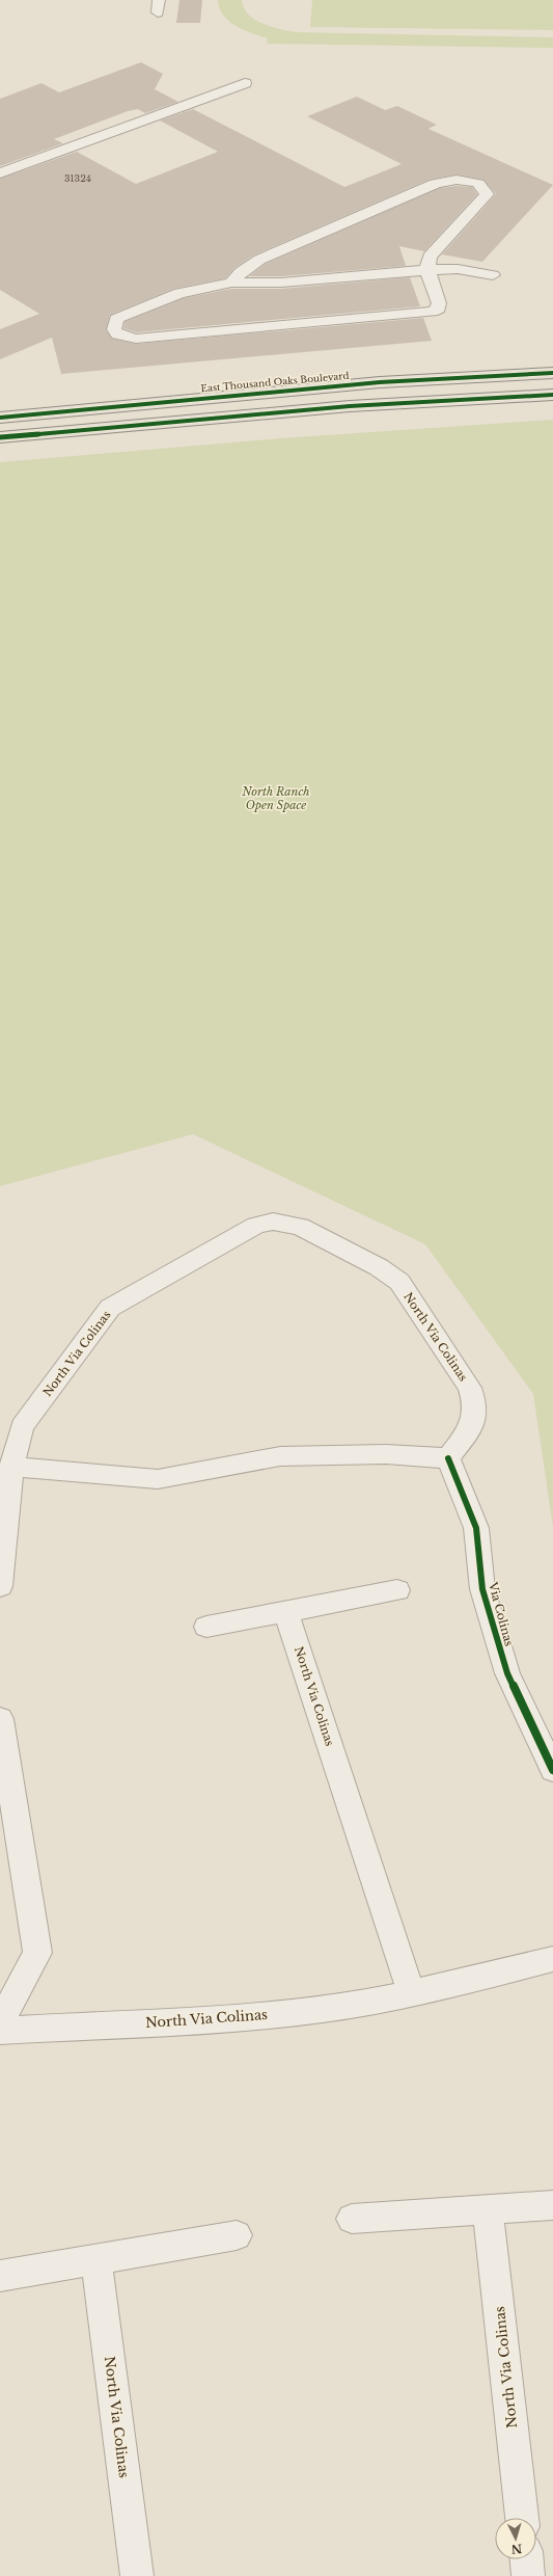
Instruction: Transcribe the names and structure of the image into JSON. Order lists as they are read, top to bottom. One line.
{"streets":{"main road":["East Thousand Oaks Boulevard"],"street":["North Via Colinas","Via Colinas"]},"crossings":[["North Via Colinas","Via Colinas"]],"parks":["North Ranch Open Space"],"house_numbers":["31324"],"north":"bottom"}
